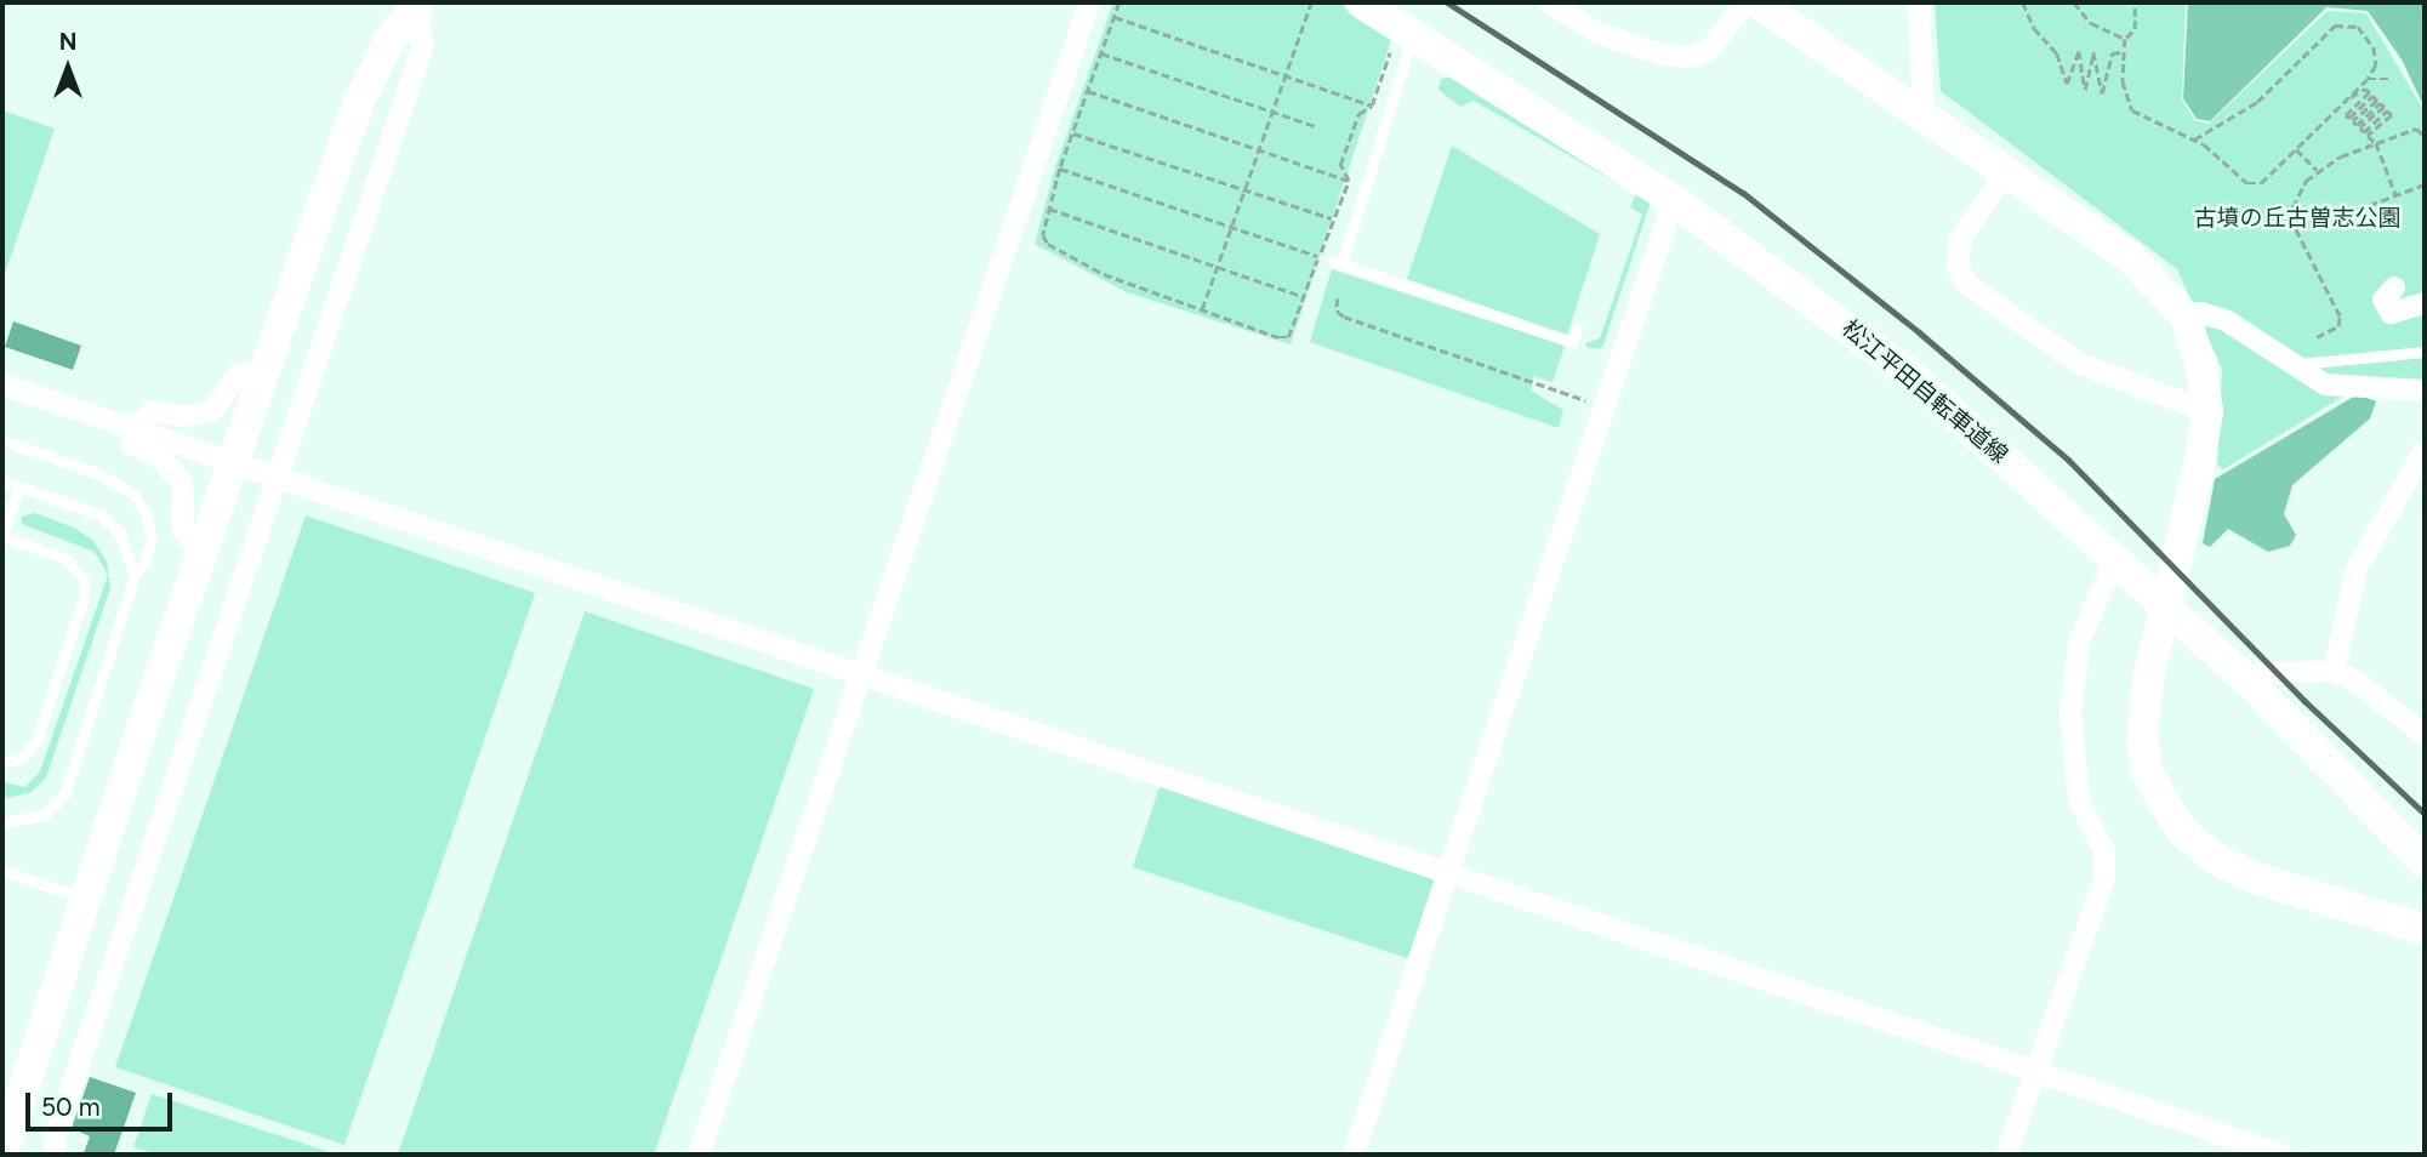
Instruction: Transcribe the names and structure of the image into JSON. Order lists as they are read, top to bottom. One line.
{"streets":{"street":["松江平田自転車道線"]},"parks":["古墳の丘古曽志公園"],"scale_bar":"50 m","north":"top"}
